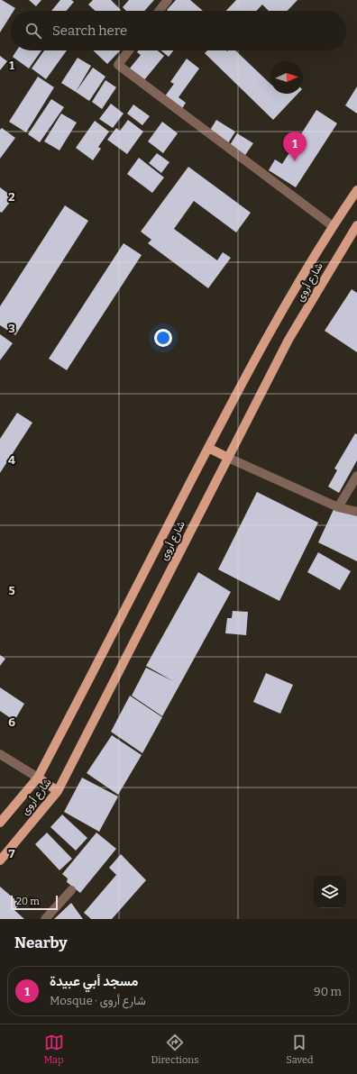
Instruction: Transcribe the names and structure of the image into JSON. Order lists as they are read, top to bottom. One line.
{"streets":{"main road":["شارع أروى"]},"scale_bar":"20 m","north":"right","page":{"search":"Search here","pins":"1","scale":"20 m","heading":"Nearby","list":[{"mark":"1","name":"مسجد أبي عبيدة","note":"Mosque · شارع أروى","value":"90 m"}],"nav":["Map","Directions","Saved"]},"grid":{"rows":["1","2","3","4","5","6","7"]}}
